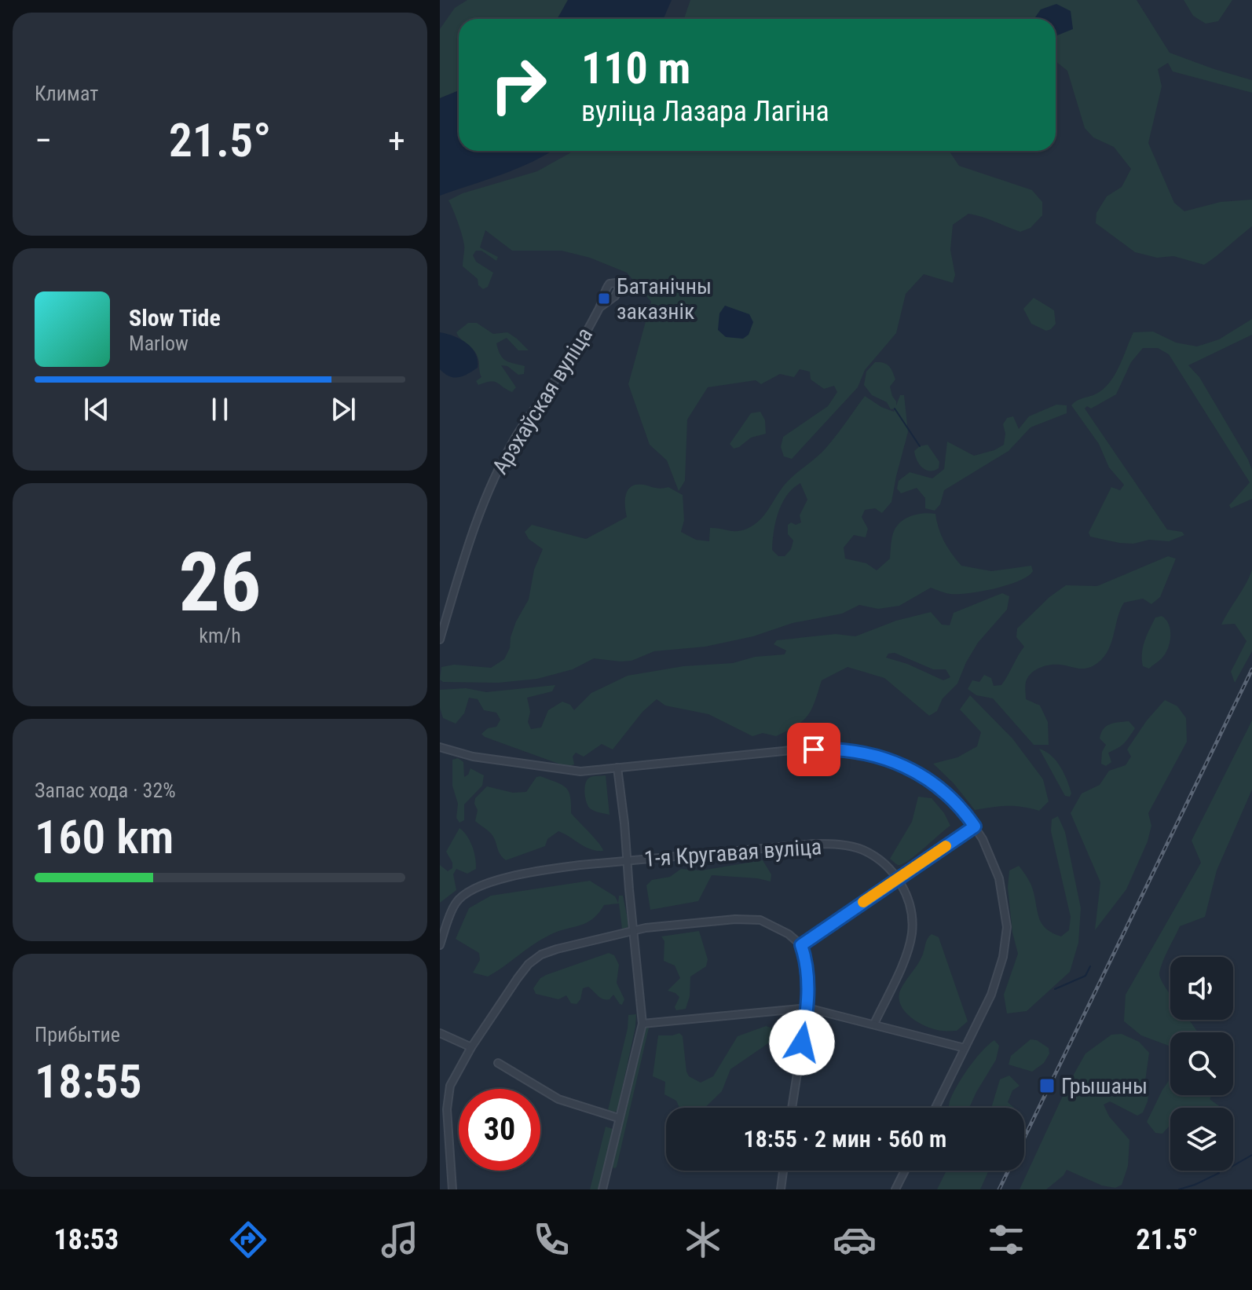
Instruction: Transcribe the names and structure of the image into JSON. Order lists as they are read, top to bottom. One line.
{"streets":{"street":["Арэхаўская вуліца","1-я Кругавая вуліца"]},"places":{"transit":["Батанічны заказнік","Грышаны"]},"page":{"tile":["Климат",["26","km/h"],["Запас хода · 32%","160 km"],["Прибытие","18:55"]],"turn":["110 m","вуліца Лазара Лагіна"],"heat":["−","21.5°","+"],"song":["Slow Tide","Marlow"],"limit":"30","trip":"18:55 · 2 мин · 560 m","tabs":["18:53","21.5°"]}}
